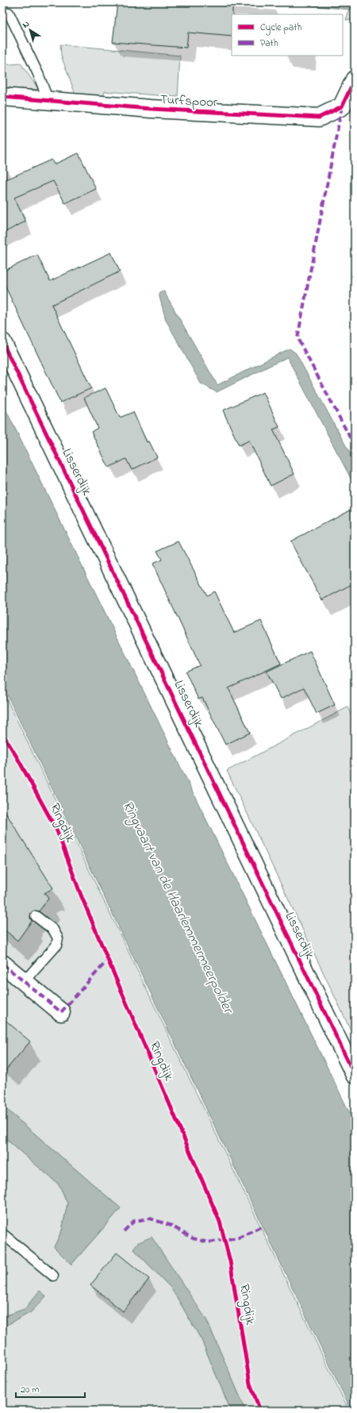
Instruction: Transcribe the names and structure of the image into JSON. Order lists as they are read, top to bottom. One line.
{"streets":{"street":["Turfspoor","Lisserdijk"],"cycle path":["Ringdijk"]},"water":["Ringvaart van de Haarlemmermeerpolder"],"legend":["Cycle path","Path"],"scale_bar":"20 m","north":"top left"}
